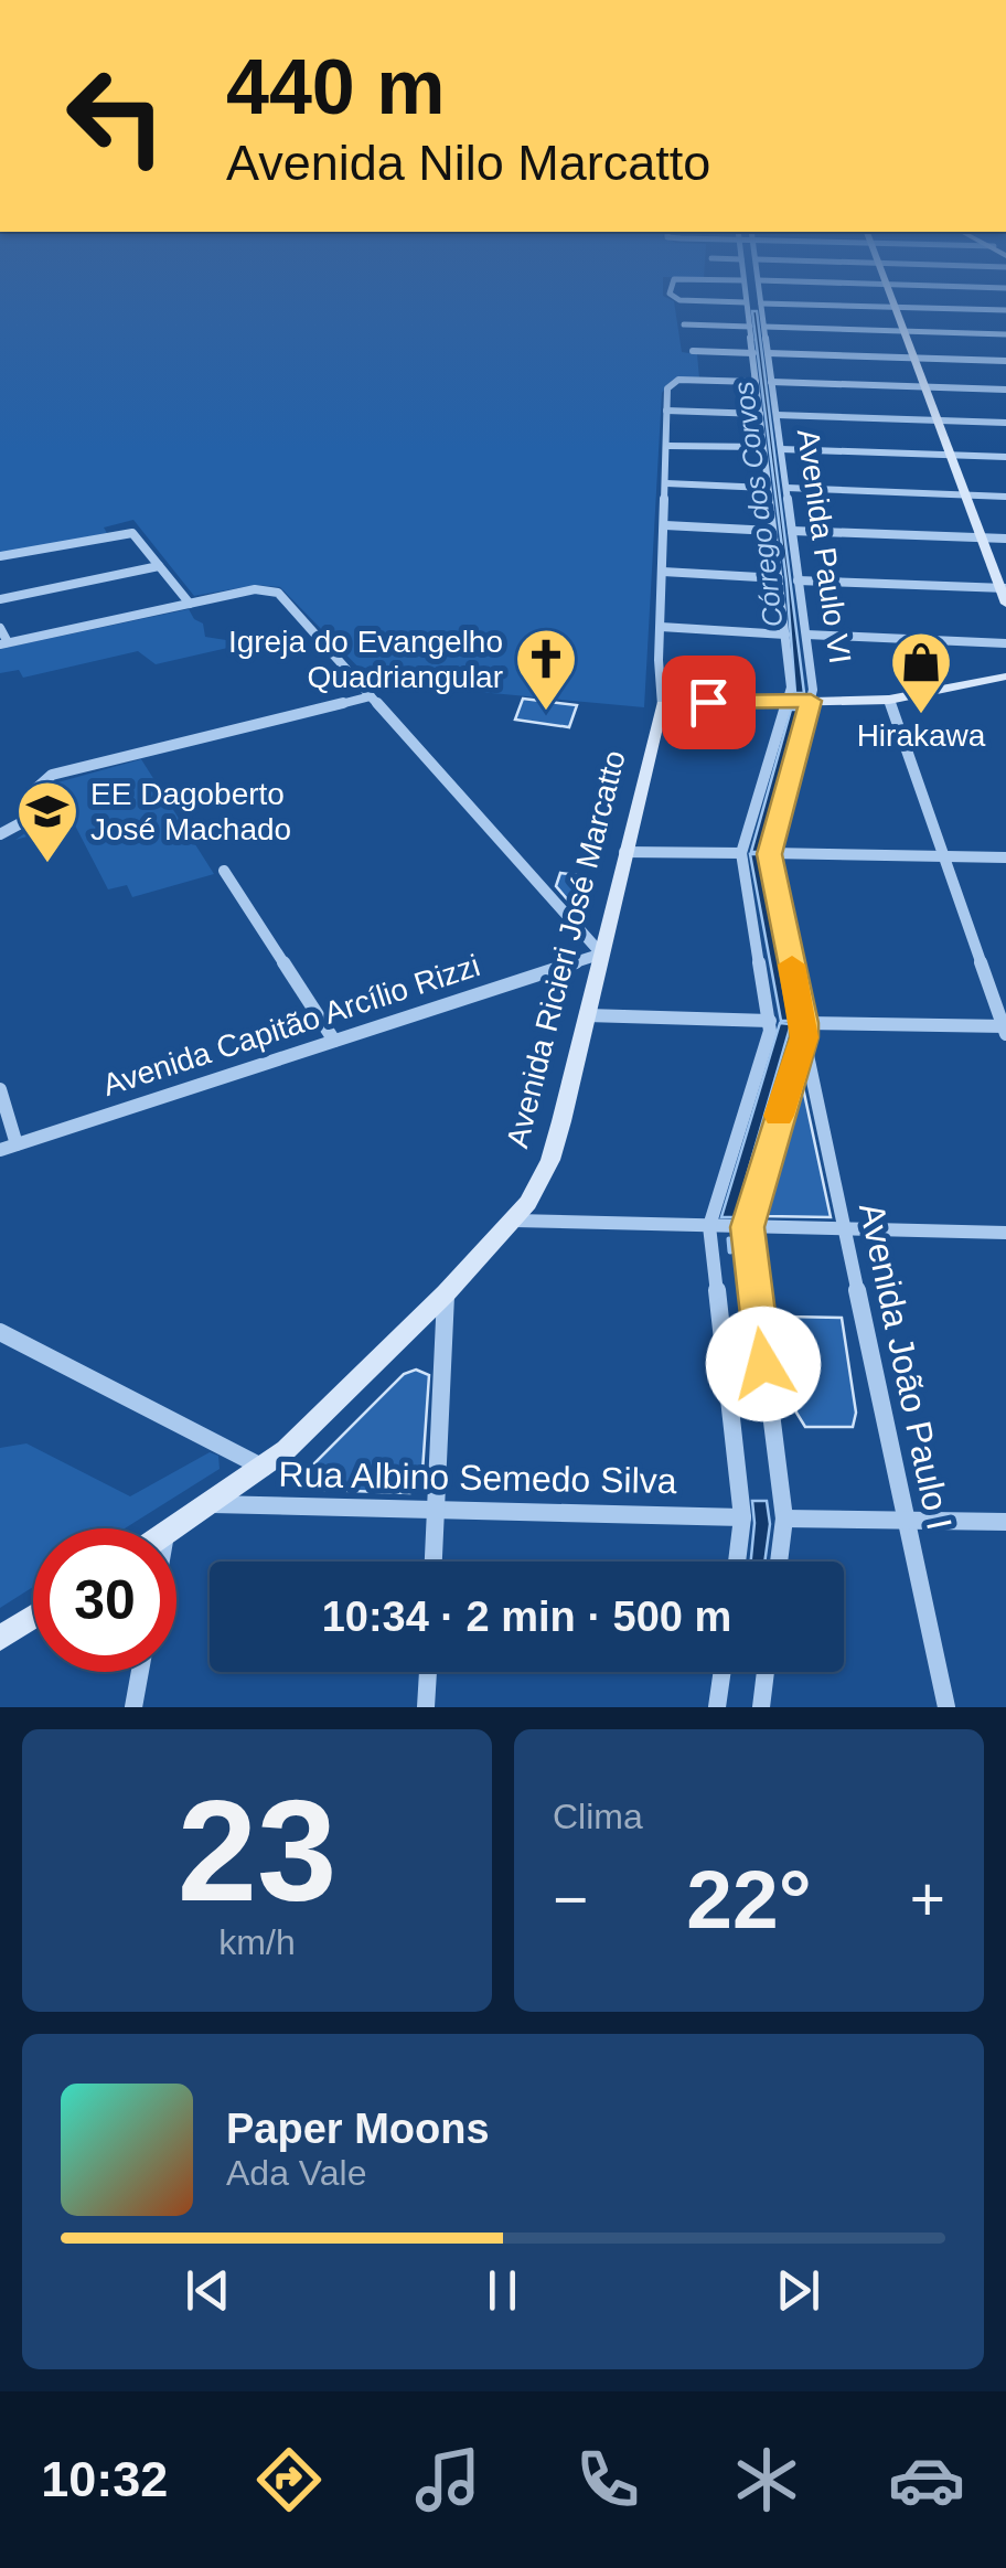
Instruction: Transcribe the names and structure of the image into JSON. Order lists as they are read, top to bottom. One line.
{"streets":{"street":["Avenida Paulo VI","Avenida Ricieri José Marcatto","Avenida Capitão Arcílio Rizzi","Avenida João Paulo I","Rua Albino Semedo Silva"]},"crossings":[["Avenida Paulo VI","Avenida Ricieri José Marcatto"],["Avenida Paulo VI","Avenida João Paulo I"],["Avenida Paulo VI","Rua Albino Semedo Silva"],["Avenida Ricieri José Marcatto","Avenida Capitão Arcílio Rizzi"],["Avenida Ricieri José Marcatto","Rua Albino Semedo Silva"]],"water":["Córrego dos Corvos"],"places":{"church":["Igreja do Evangelho Quadriangular"],"shop":["Hirakawa"],"school or university":["EE Dagoberto José Machado"]},"page":{"turn":["440 m","Avenida Nilo Marcatto"],"limit":"30","trip":"10:34 · 2 min · 500 m","tile":[["23","km/h"],"Clima"],"heat":["−","22°","+"],"song":["Paper Moons","Ada Vale"],"tabs":"10:32"}}
